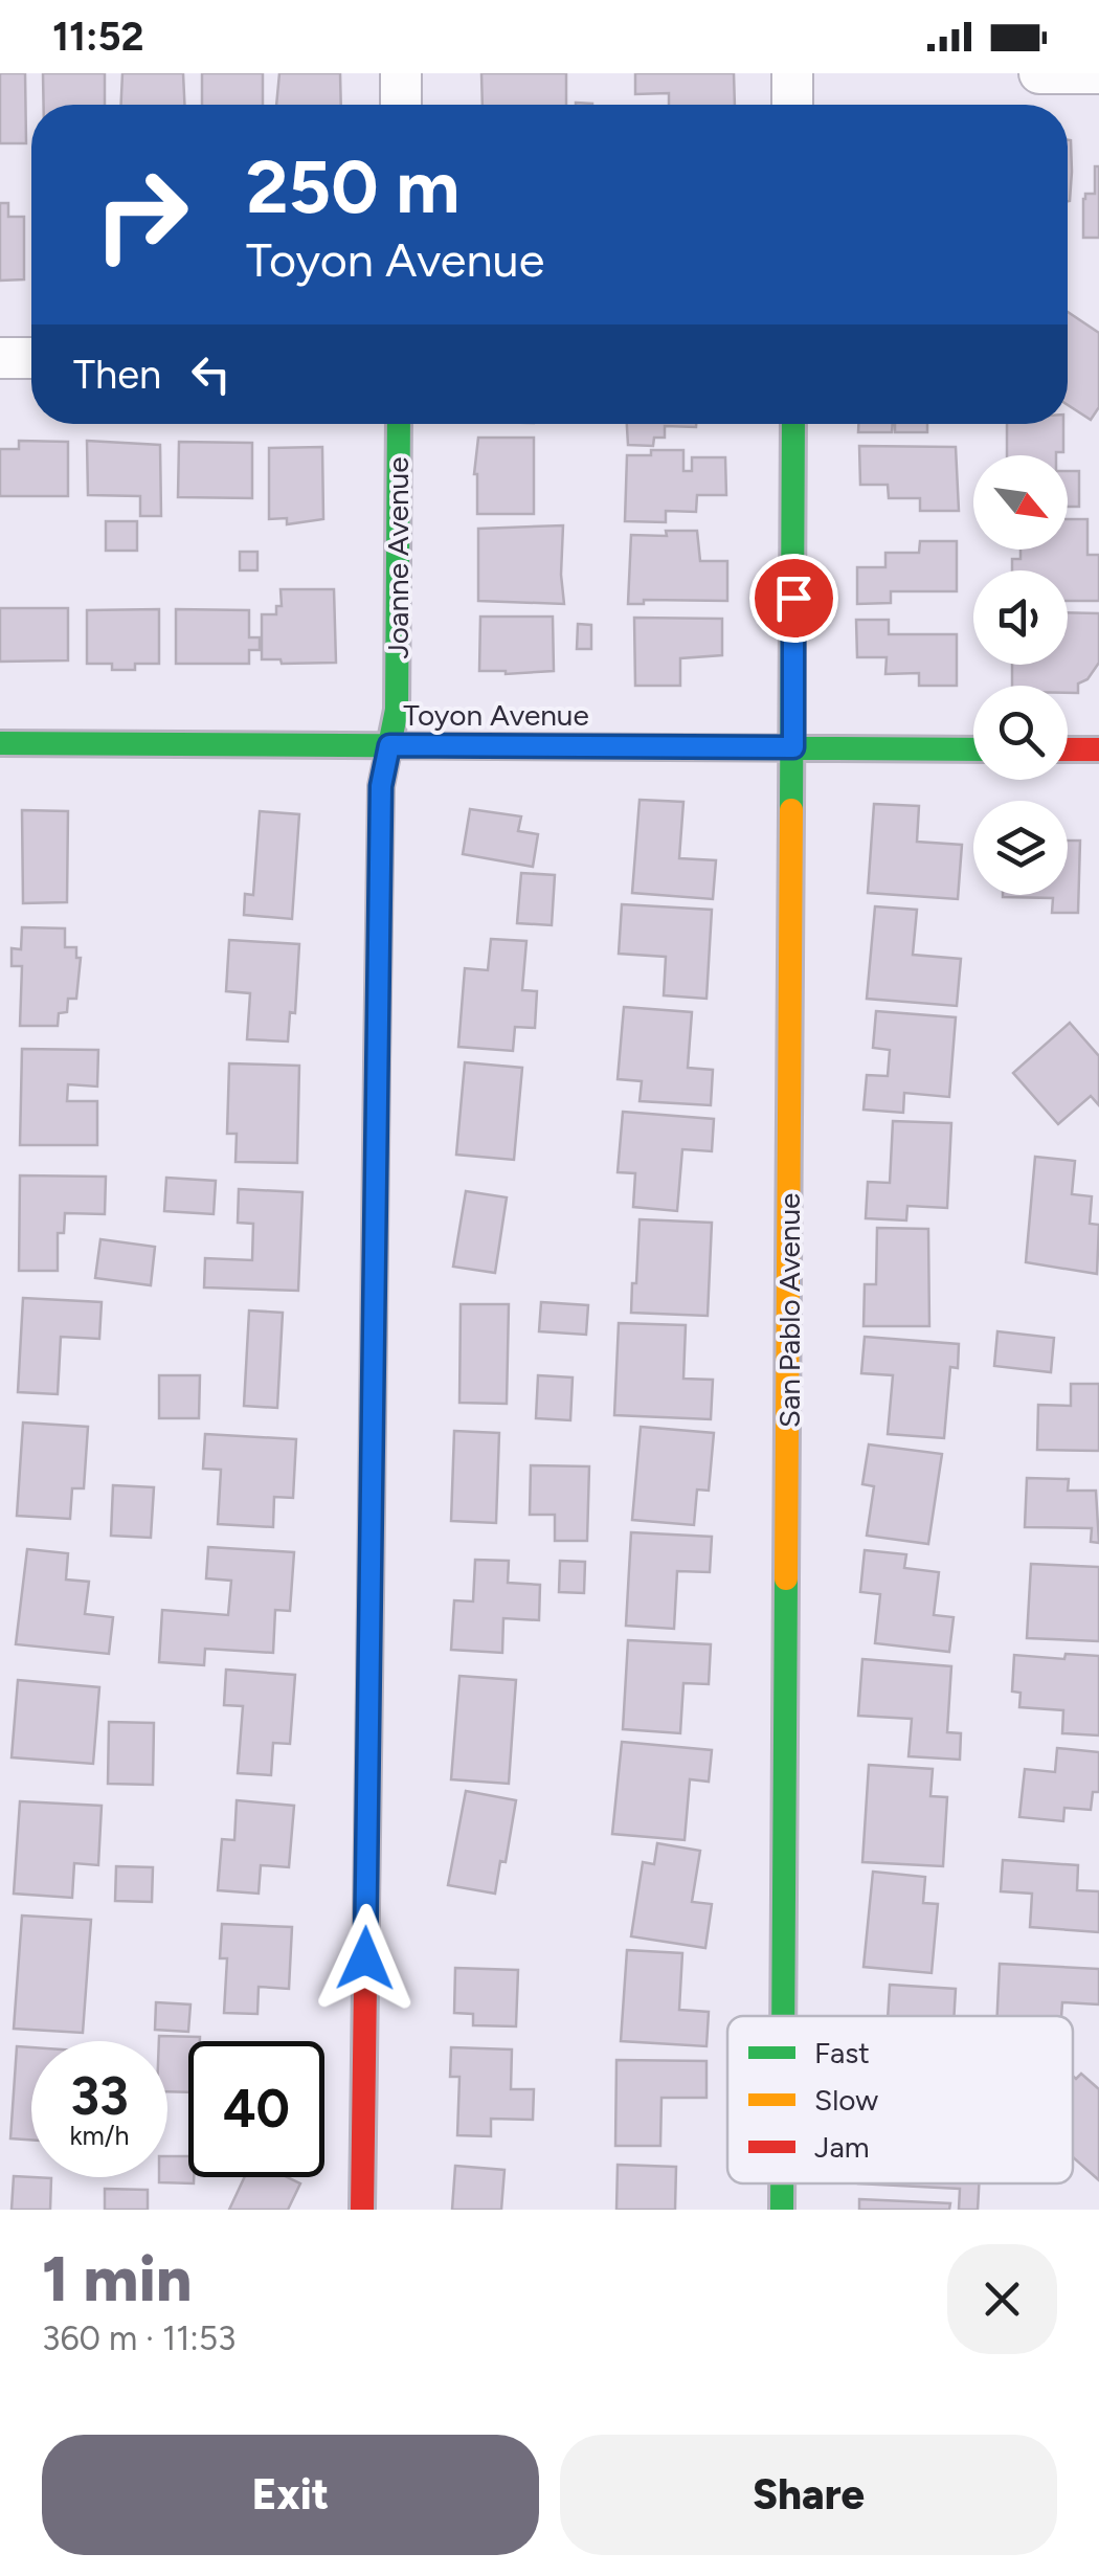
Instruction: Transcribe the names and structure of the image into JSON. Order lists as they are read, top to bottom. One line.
{"streets":{"street":["Joanne Avenue","Toyon Avenue","San Pablo Avenue"]},"crossings":[["Joanne Avenue","Toyon Avenue"],["Toyon Avenue","San Pablo Avenue"]],"legend":["Fast","Slow","Jam"],"north":"bottom right","page":{"status":"11:52","turn":["250 m","Toyon Avenue"],"then":"Then","speed":"33 km/h","limit":"40","heading":["1 min","360 m · 11:53"],"buttons":["Exit","Share"]}}
